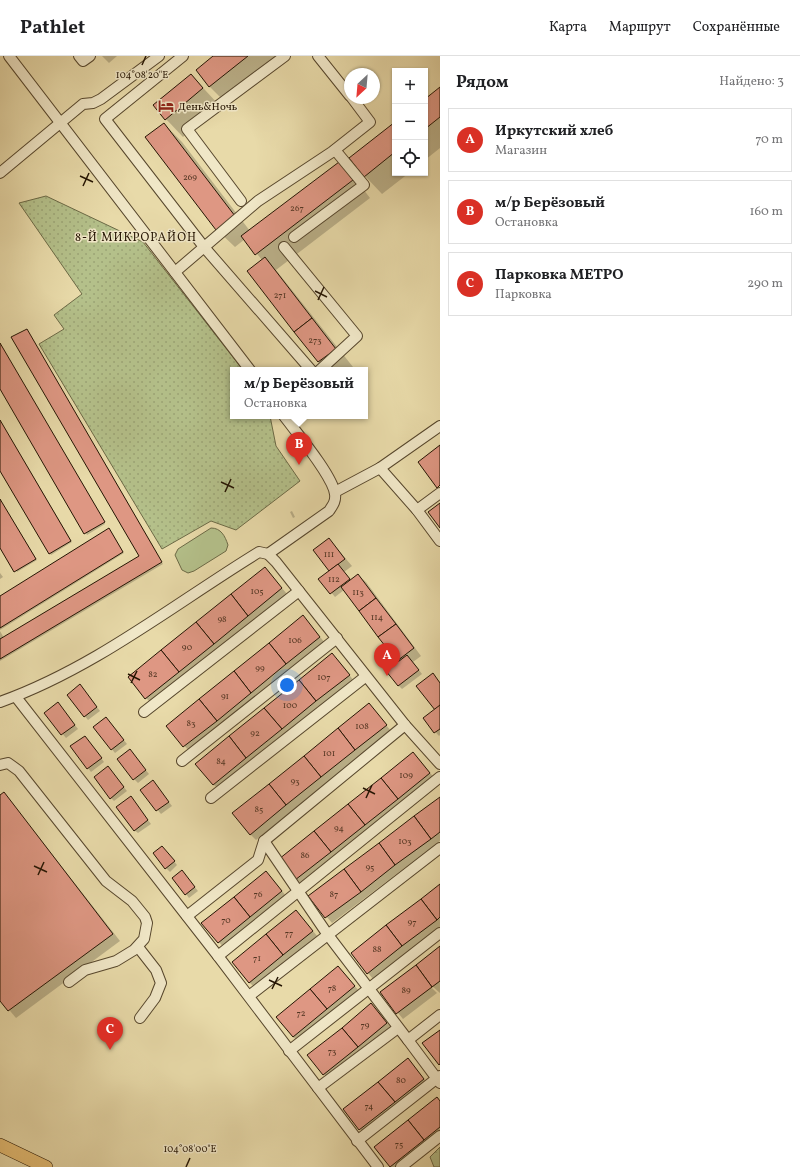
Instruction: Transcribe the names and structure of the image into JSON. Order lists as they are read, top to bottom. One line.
{"districts":["8-Й МИКРОРАЙОН"],"places":{"hotel":["День&Ночь"]},"house_numbers":["269","267","271","273","111","112","105","113","114","98","106","90","99","82","107","91","100","83","108","92","101","84","109","93","85","94","103","86","95","76","87","70","97","77","88","71","78","89","72","79","73","80","74","75"],"north":"bottom left","page":{"header":"Pathlet","nav":["Карта","Маршрут","Сохранённые"],"heading":["Рядом","Найдено: 3"],"map_buttons":["+","−"],"list":[{"mark":"A","name":"Иркутский хлеб","note":"Магазин","value":"70 m"},{"mark":"B","name":"м/р Берёзовый","note":"Остановка","value":"160 m"},{"mark":"C","name":"Парковка МЕТРО","note":"Парковка","value":"290 m"}],"popup":["м/р Берёзовый","Остановка"],"pins":["B","A","C"]},"coordinates":["104°08'20\"E","104°08'00\"E"]}
